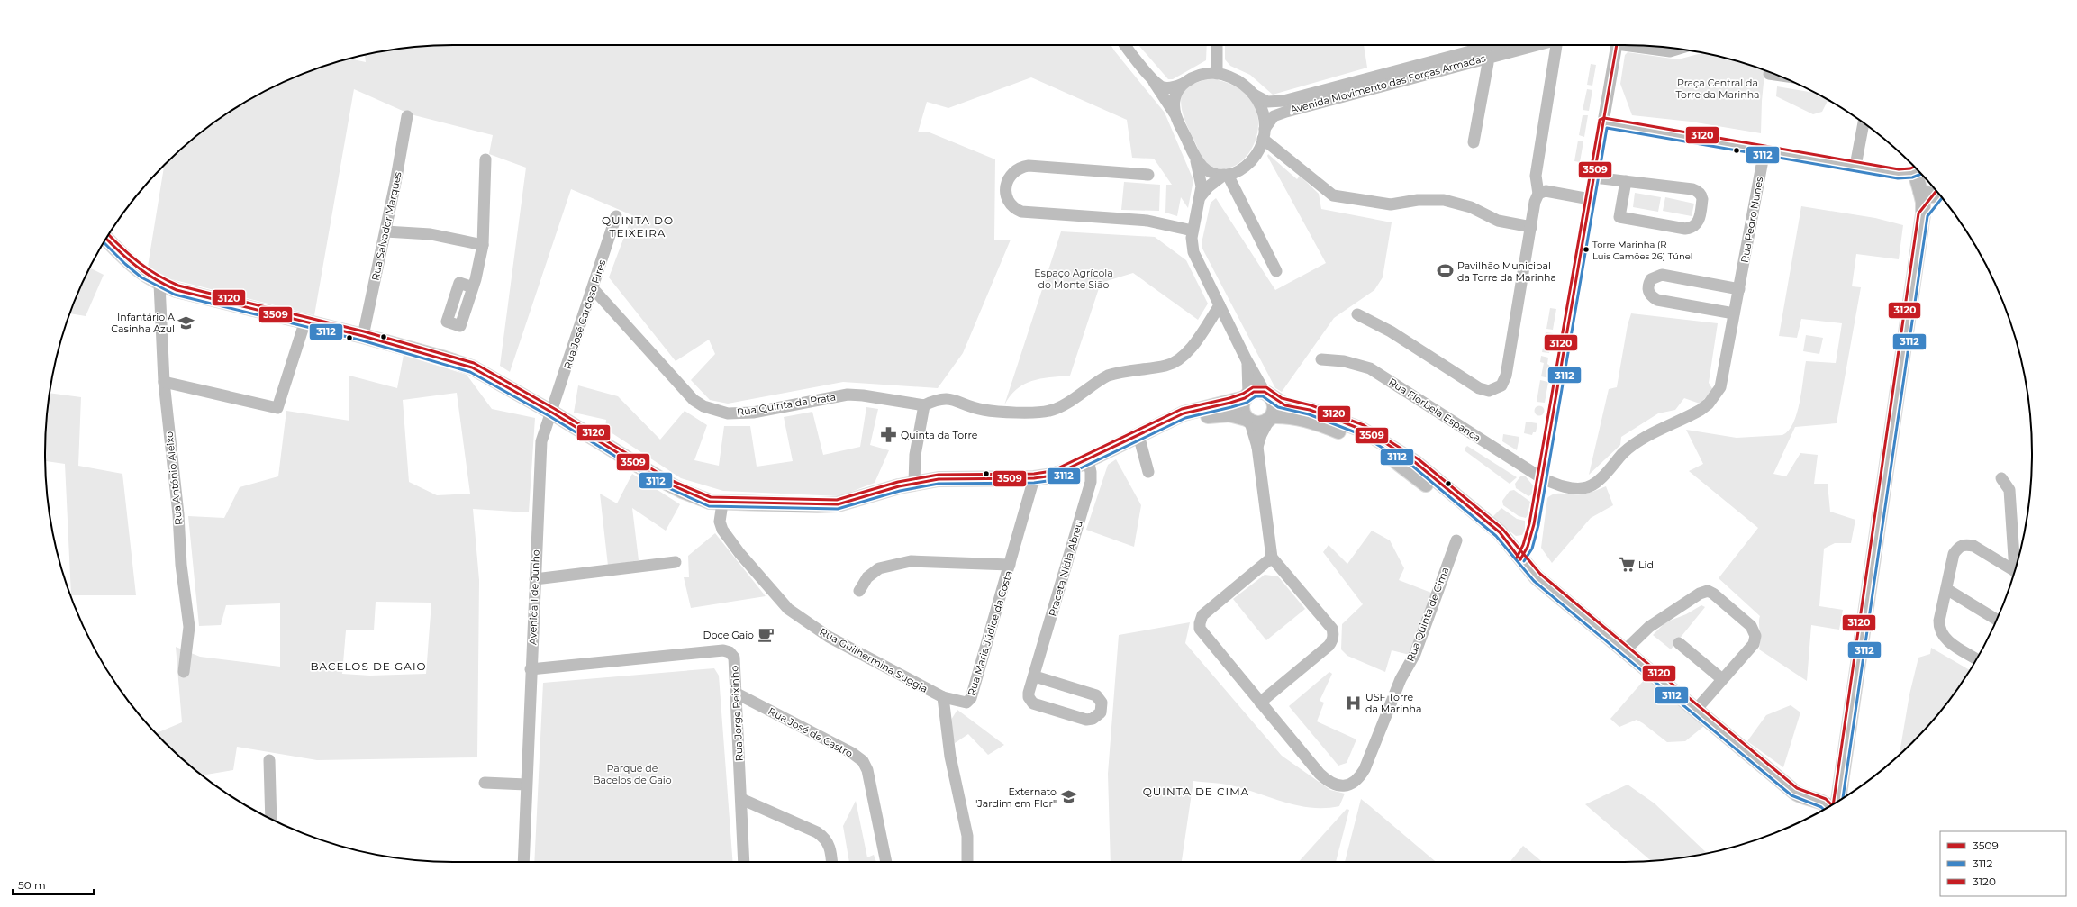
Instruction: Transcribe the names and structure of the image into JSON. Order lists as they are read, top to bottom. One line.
{"streets":{"street":["Avenida Movimento das Forças Armadas","Rua Pedro Nunes","Rua Salvador Marques","Rua José Cardoso Pires","Rua Quinta da Prata","Rua Florbela Espanca","Rua António Aleixo","Praceta Nídia Abreu","Avenida 1 de Junho","Rua Quinta de Cima","Rua Maria Júdice da Costa","Rua Guilhermina Suggia","Rua Jorge Peixinho","Rua José de Castro"]},"crossings":[["Rua Pedro Nunes","Rua Florbela Espanca"],["Rua José Cardoso Pires","Rua Quinta da Prata"],["Rua José Cardoso Pires","Avenida 1 de Junho"],["Avenida 1 de Junho","Rua Jorge Peixinho"],["Rua Maria Júdice da Costa","Rua Guilhermina Suggia"],["Rua Jorge Peixinho","Rua José de Castro"]],"districts":["QUINTA DO TEIXEIRA","BACELOS DE GAIO","QUINTA DE CIMA"],"parks":["Praça Central da Torre da Marinha","Espaço Agrícola do Monte Sião","Parque de Bacelos de Gaio"],"places":{"other":["Torre Marinha (R Luis Camões 26) Túnel"],"sports":["Pavilhão Municipal da Torre da Marinha"],"school or university":["Infantário A Casinha Azul","Externato \"Jardim em Flor\""],"pharmacy":["Quinta da Torre"],"supermarket":["Lidl"],"cafe":["Doce Gaio"],"hospital":["USF Torre da Marinha"]},"lines":["transit line 3509","transit line 3120","transit line 3112"],"legend":["3509","3112","3120"],"scale_bar":"50 m"}
